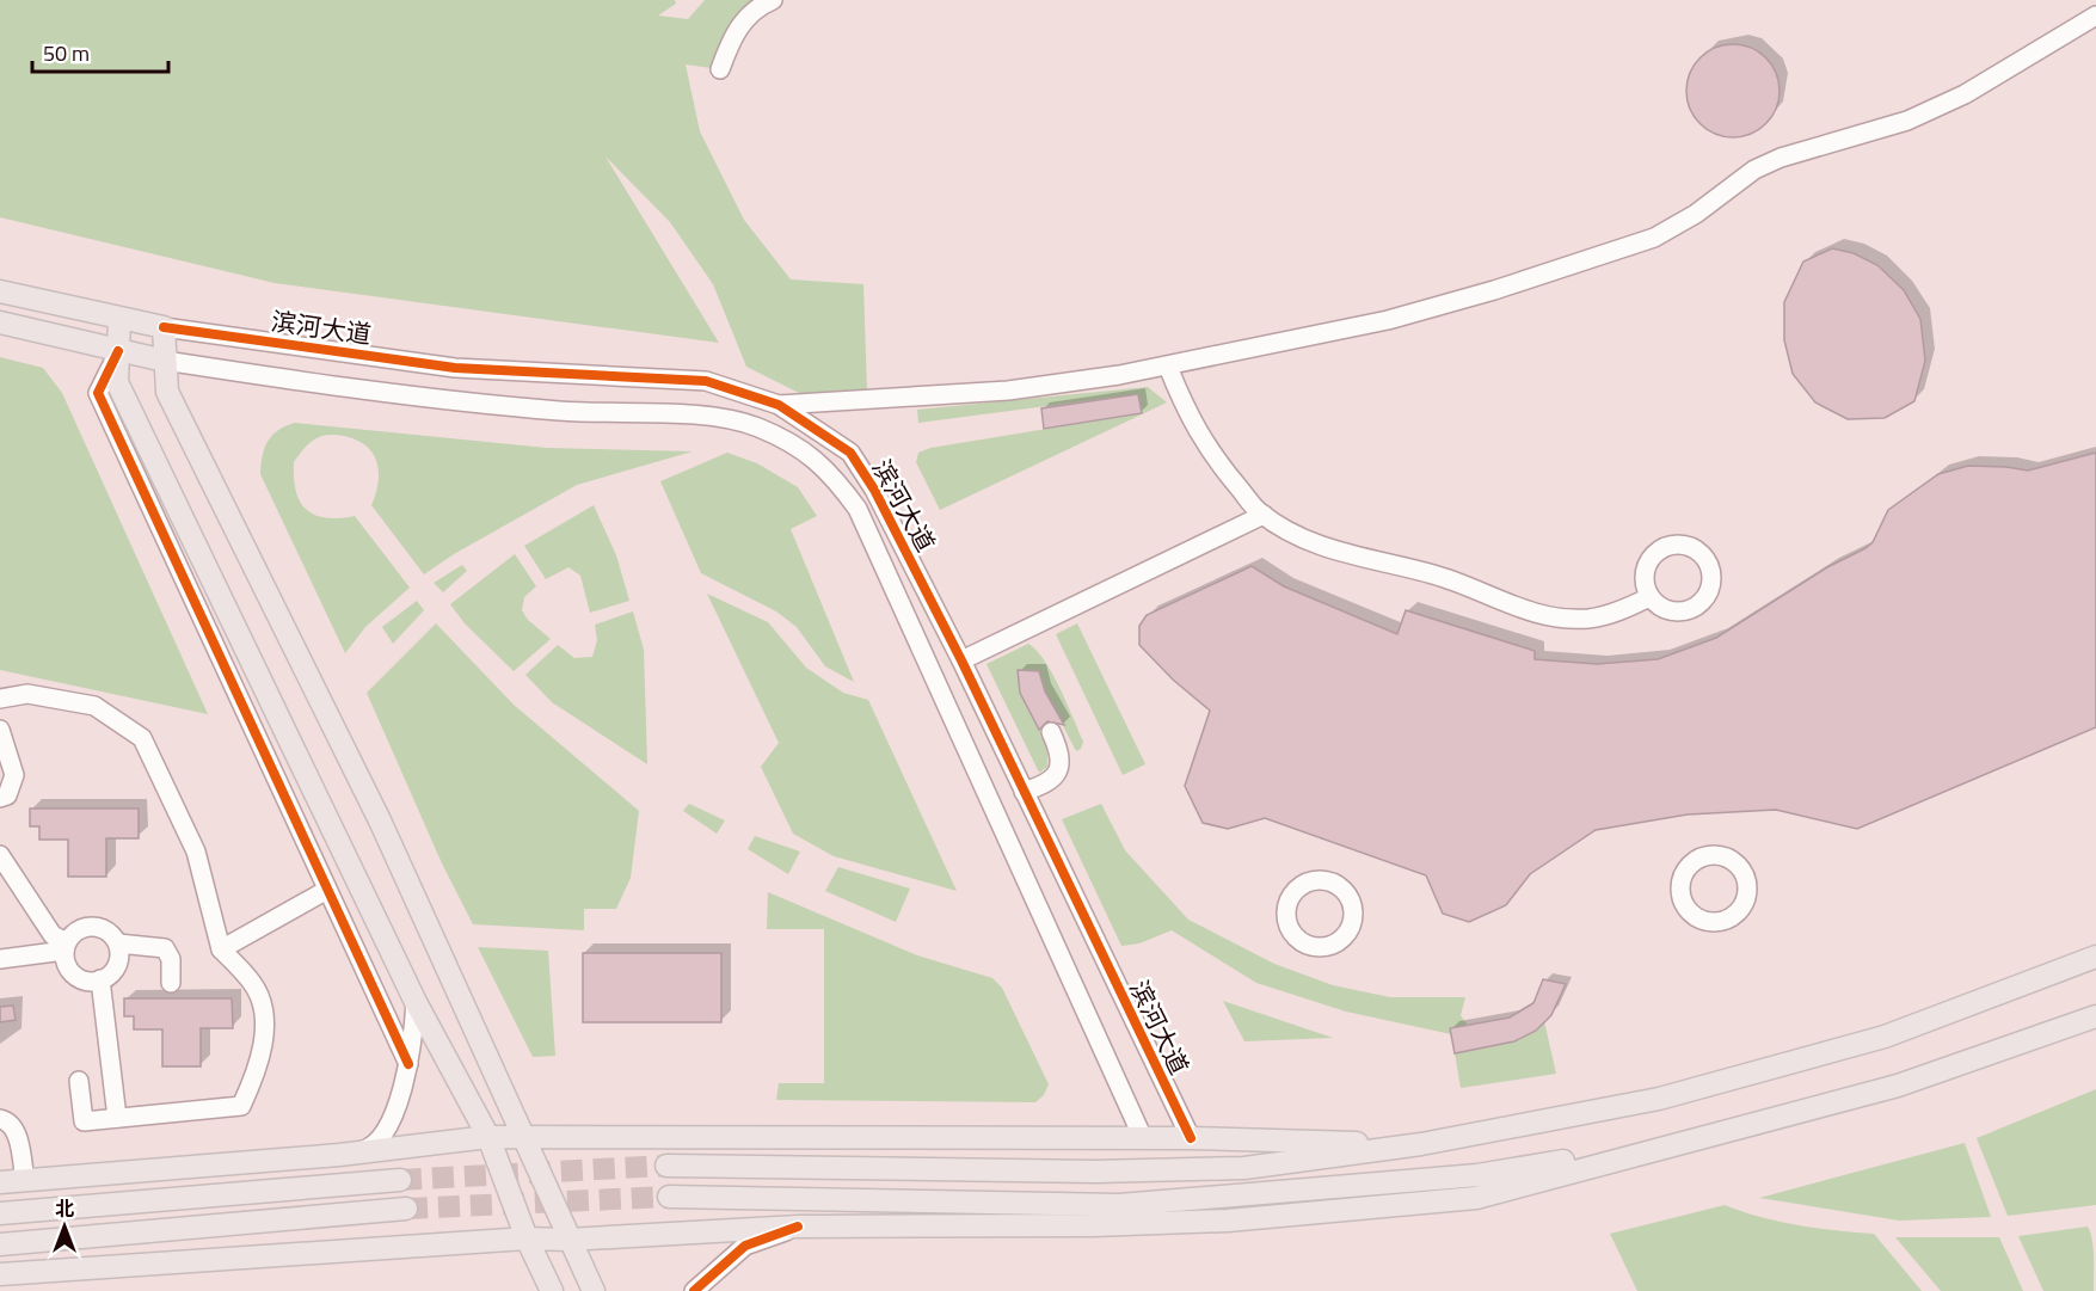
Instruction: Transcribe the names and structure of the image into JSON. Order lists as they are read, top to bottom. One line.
{"streets":{"main road":["滨河大道"]},"scale_bar":"50 m","north":"top"}
